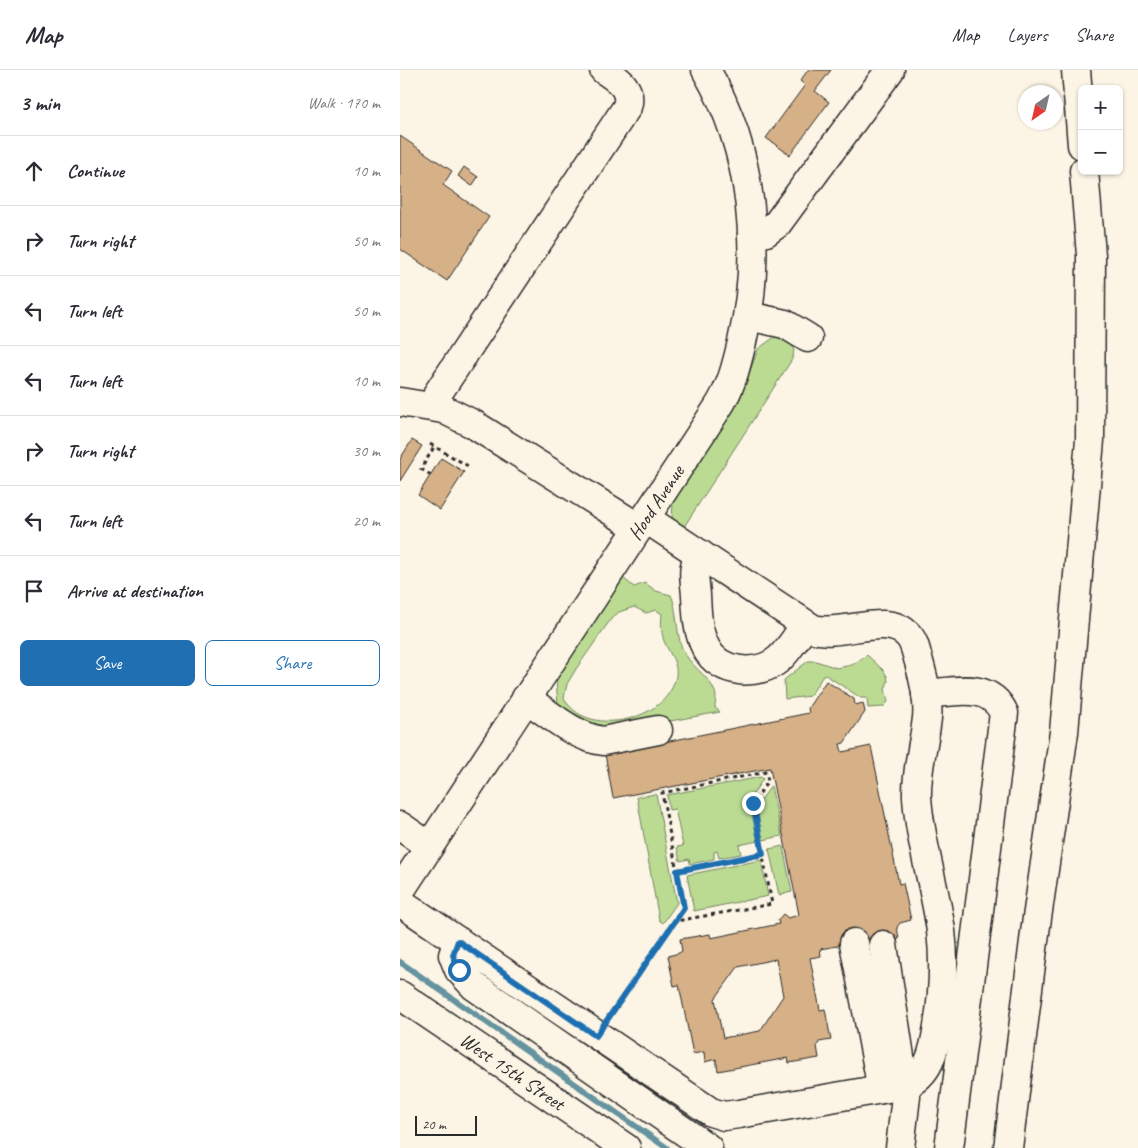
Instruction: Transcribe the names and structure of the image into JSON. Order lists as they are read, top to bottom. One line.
{"streets":{"street":["Hood Avenue","West 15th Street"]},"scale_bar":"20 m","north":"bottom left","page":{"header":"Map","nav":["Map","Layers","Share"],"heading":["3 min","Walk · 170 m"],"map_buttons":["+","−"],"list":[["Continue","10 m"],["Turn right","50 m"],["Turn left","50 m"],["Turn left","10 m"],["Turn right","30 m"],["Turn left","20 m"],"Arrive at destination"],"buttons":["Save","Share"],"scale":"20 m"}}
